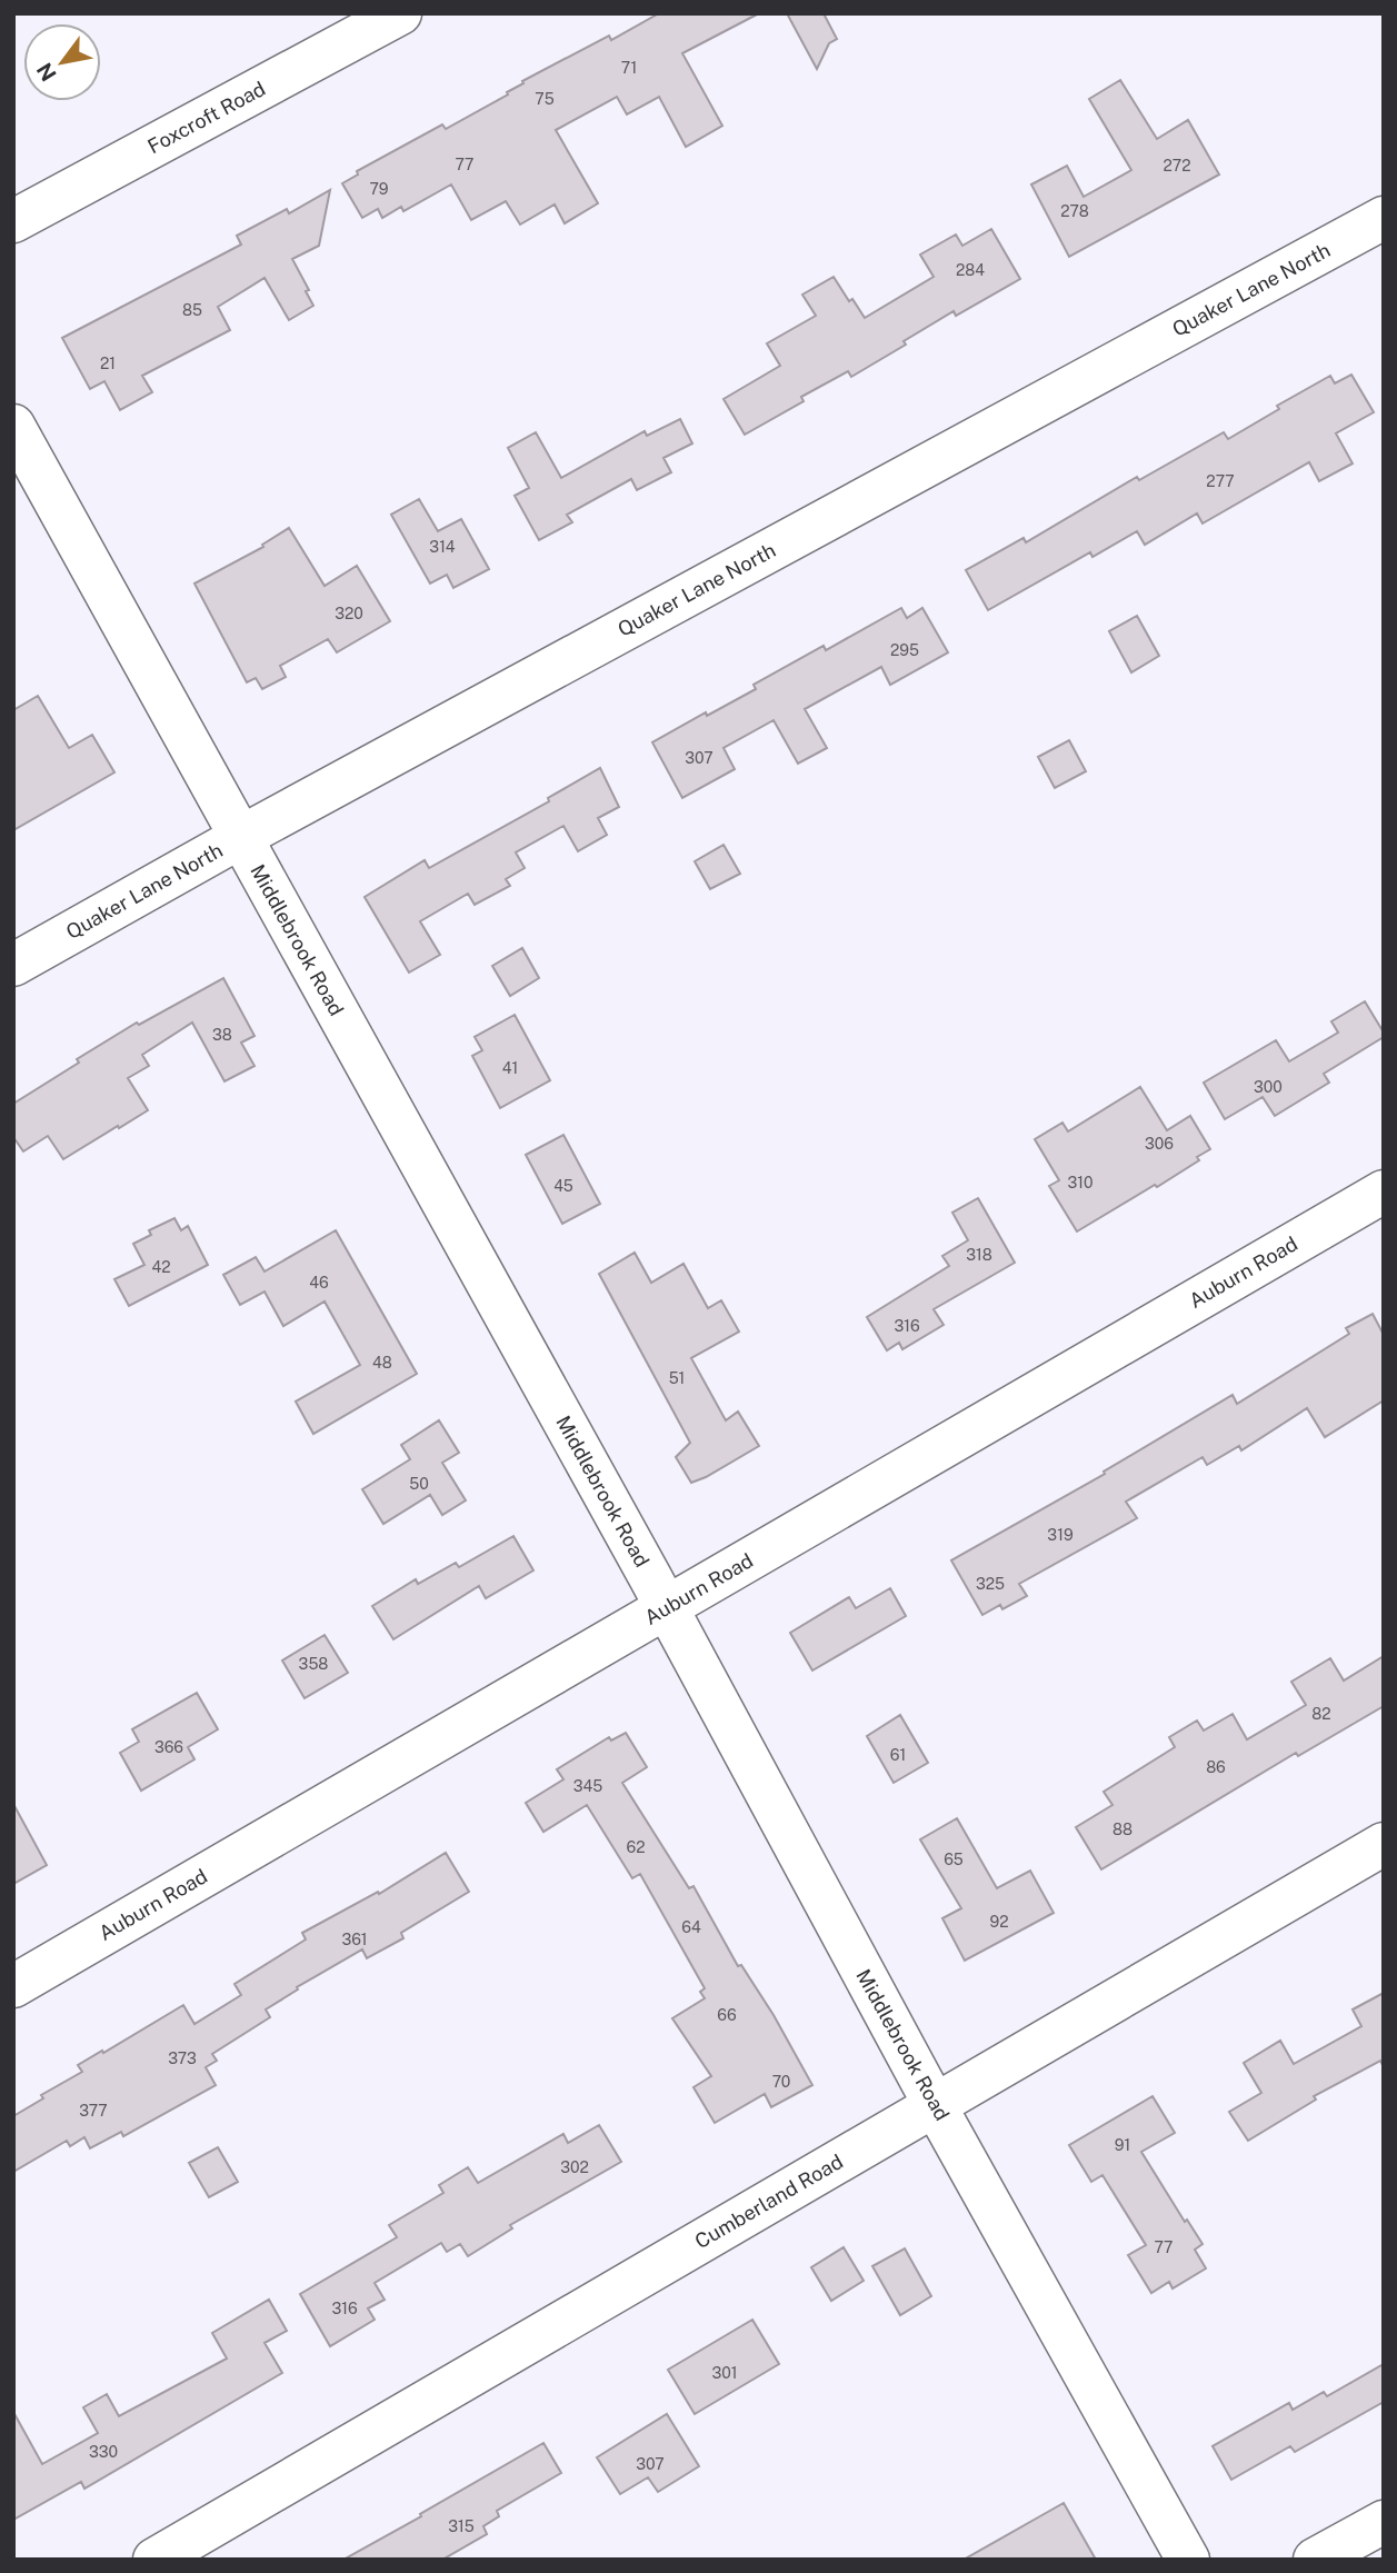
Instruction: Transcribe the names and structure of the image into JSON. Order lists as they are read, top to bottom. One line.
{"streets":{"street":["Foxcroft Road","Quaker Lane North","Middlebrook Road","Auburn Road","Cumberland Road"]},"crossings":[["Quaker Lane North","Middlebrook Road"],["Middlebrook Road","Auburn Road"],["Middlebrook Road","Cumberland Road"]],"house_numbers":["71","75","77","272","79","278","284","85","21","277","314","320","295","307","38","41","300","306","310","45","318","42","46","316","48","51","50","319","325","358","82","366","61","86","345","88","62","65","92","64","361","66","373","70","377","91","302","77","316","301","330","307","315"],"north":"bottom left"}
